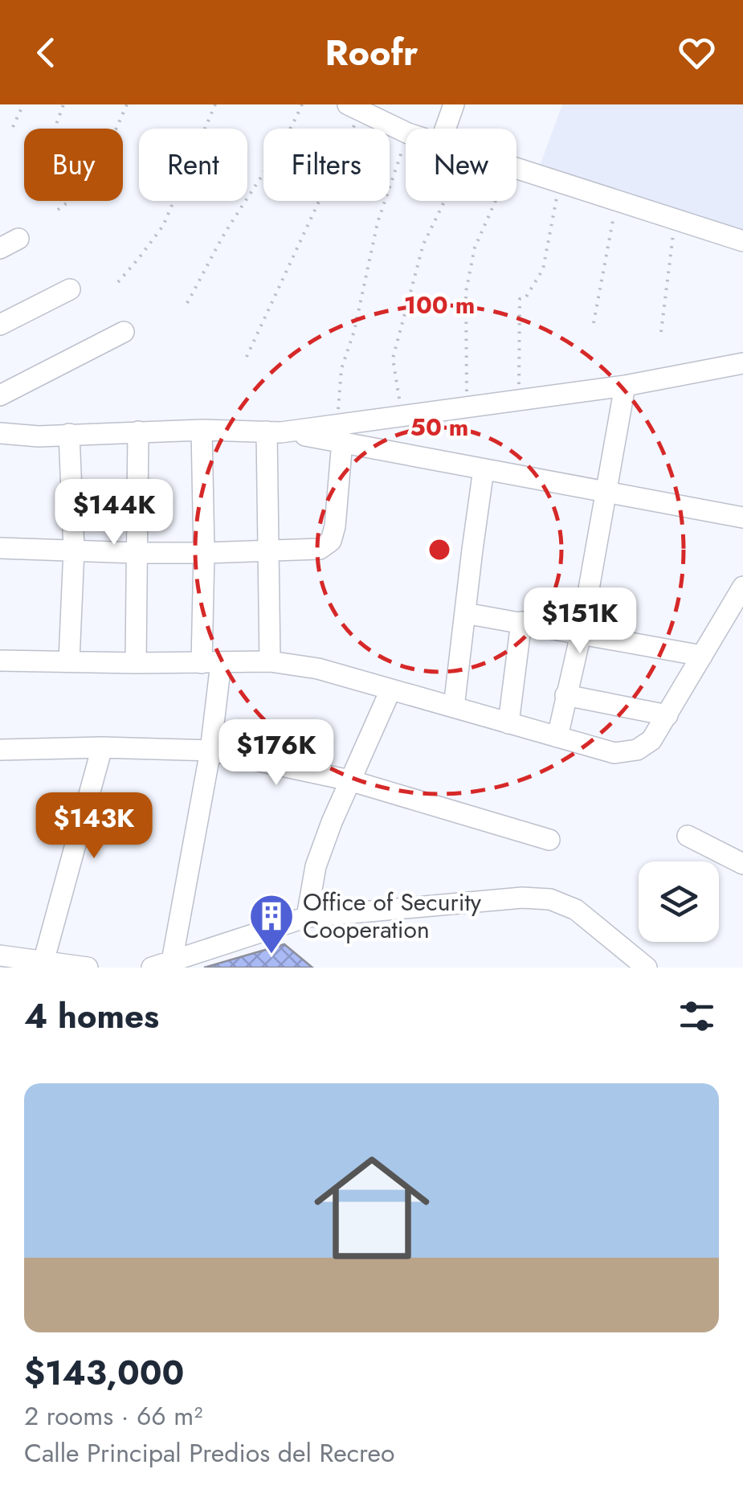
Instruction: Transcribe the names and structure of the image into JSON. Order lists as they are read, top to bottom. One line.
{"places":{"building":["Office of Security Cooperation"]},"page":{"header":"Roofr","chip":["Buy","Rent","Filters","New"],"price":["$144K","$151K","$176K","$143K"],"heading":"4 homes","list":[{"name":"$143,000","note":"2 rooms · 66 m² · Calle Principal Predios del Recreo"}]},"rings":["100 m","50 m"]}
